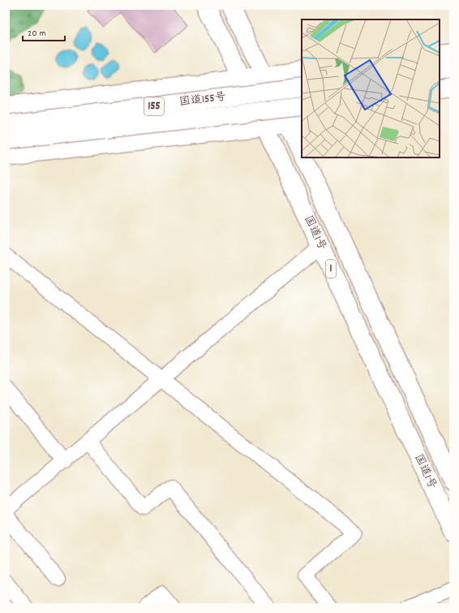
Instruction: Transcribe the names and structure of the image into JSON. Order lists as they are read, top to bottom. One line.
{"streets":{"highway":["国道155号","155","国道1号","1"]},"crossings":[["155","国道1号"]],"scale_bar":"20 m"}
